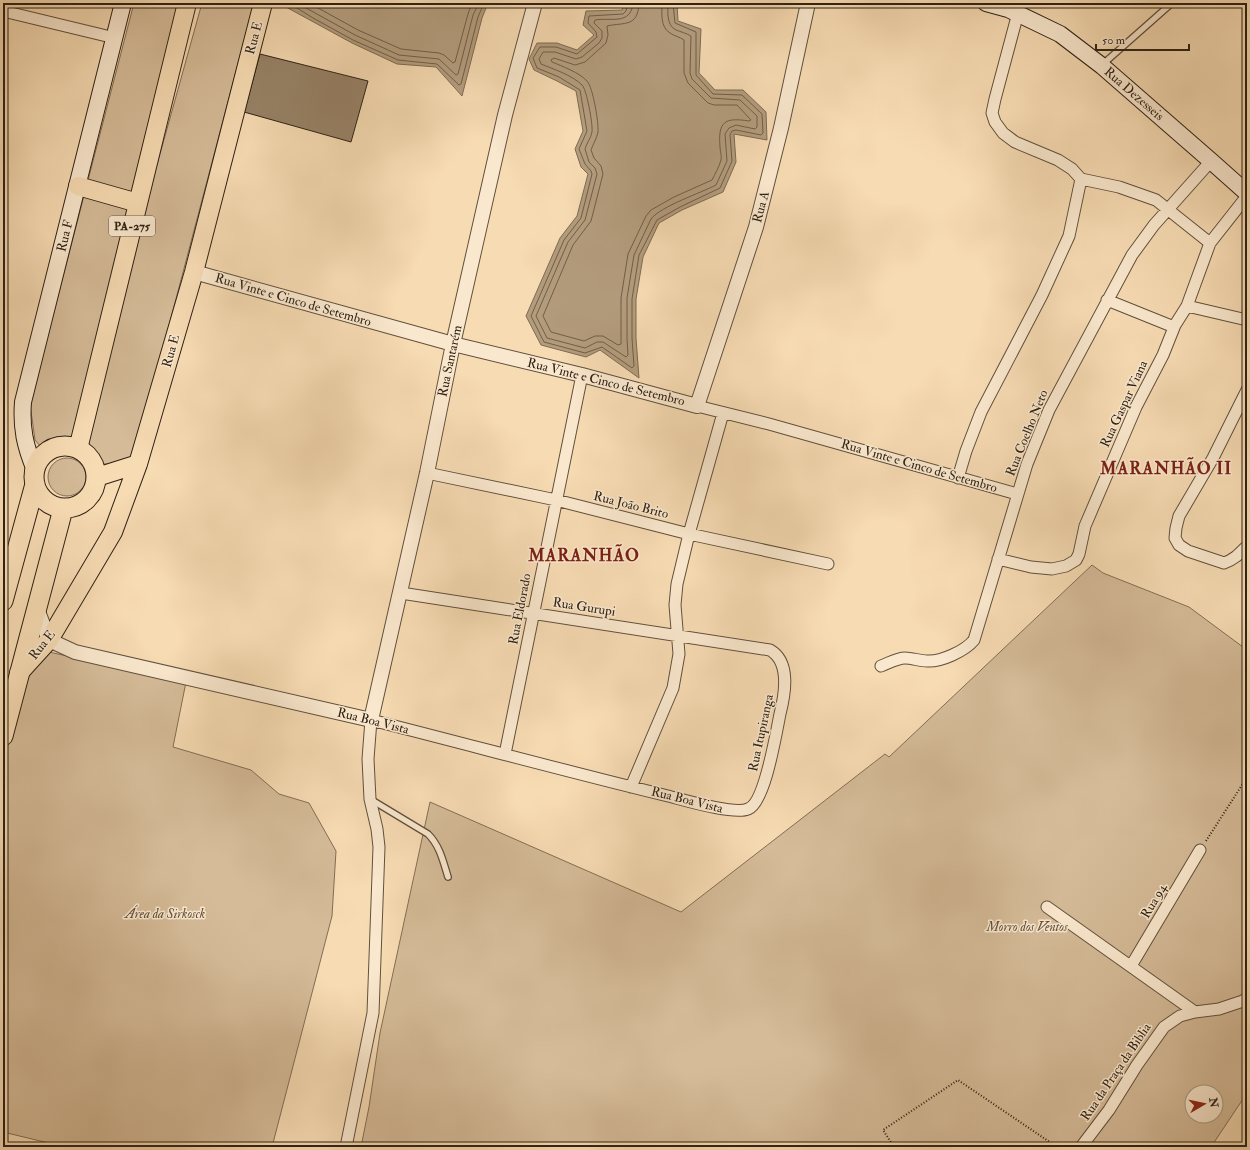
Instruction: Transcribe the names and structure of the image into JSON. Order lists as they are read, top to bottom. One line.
{"streets":{"main road":["Rua E","Rua Dezesseis","PA-275","Rua F"],"street":["Rua A","Rua Vinte e Cinco de Setembro","Rua Santarém","Rua Gaspar Viana","Rua Coelho Neto","Rua João Brito","Rua Gurupi","Rua Eldorado","Rua Boa Vista","Rua Itupiranga","Rua 94","Rua da Praça da Biblia"]},"crossings":[["Rua E","Rua Vinte e Cinco de Setembro"],["Rua E","Rua Boa Vista"],["Rua Dezesseis","Rua Gaspar Viana"],["Rua Dezesseis","Rua Coelho Neto"],["Rua A","Rua Vinte e Cinco de Setembro"],["PA-275","Rua F"],["Rua Vinte e Cinco de Setembro","Rua Santarém"],["Rua Vinte e Cinco de Setembro","Rua Coelho Neto"],["Rua Vinte e Cinco de Setembro","Rua Eldorado"],["Rua Santarém","Rua João Brito"],["Rua Santarém","Rua Gurupi"],["Rua Santarém","Rua Boa Vista"],["Rua Gaspar Viana","Rua Coelho Neto"],["Rua João Brito","Rua Eldorado"],["Rua Gurupi","Rua Eldorado"],["Rua Gurupi","Rua Itupiranga"],["Rua Eldorado","Rua Boa Vista"],["Rua Boa Vista","Rua Itupiranga"]],"districts":["MARANHÃO II","MARANHÃO"],"parks":["Área da Sirkosck","Morro dos Ventos"],"scale_bar":"50 m","north":"right"}
